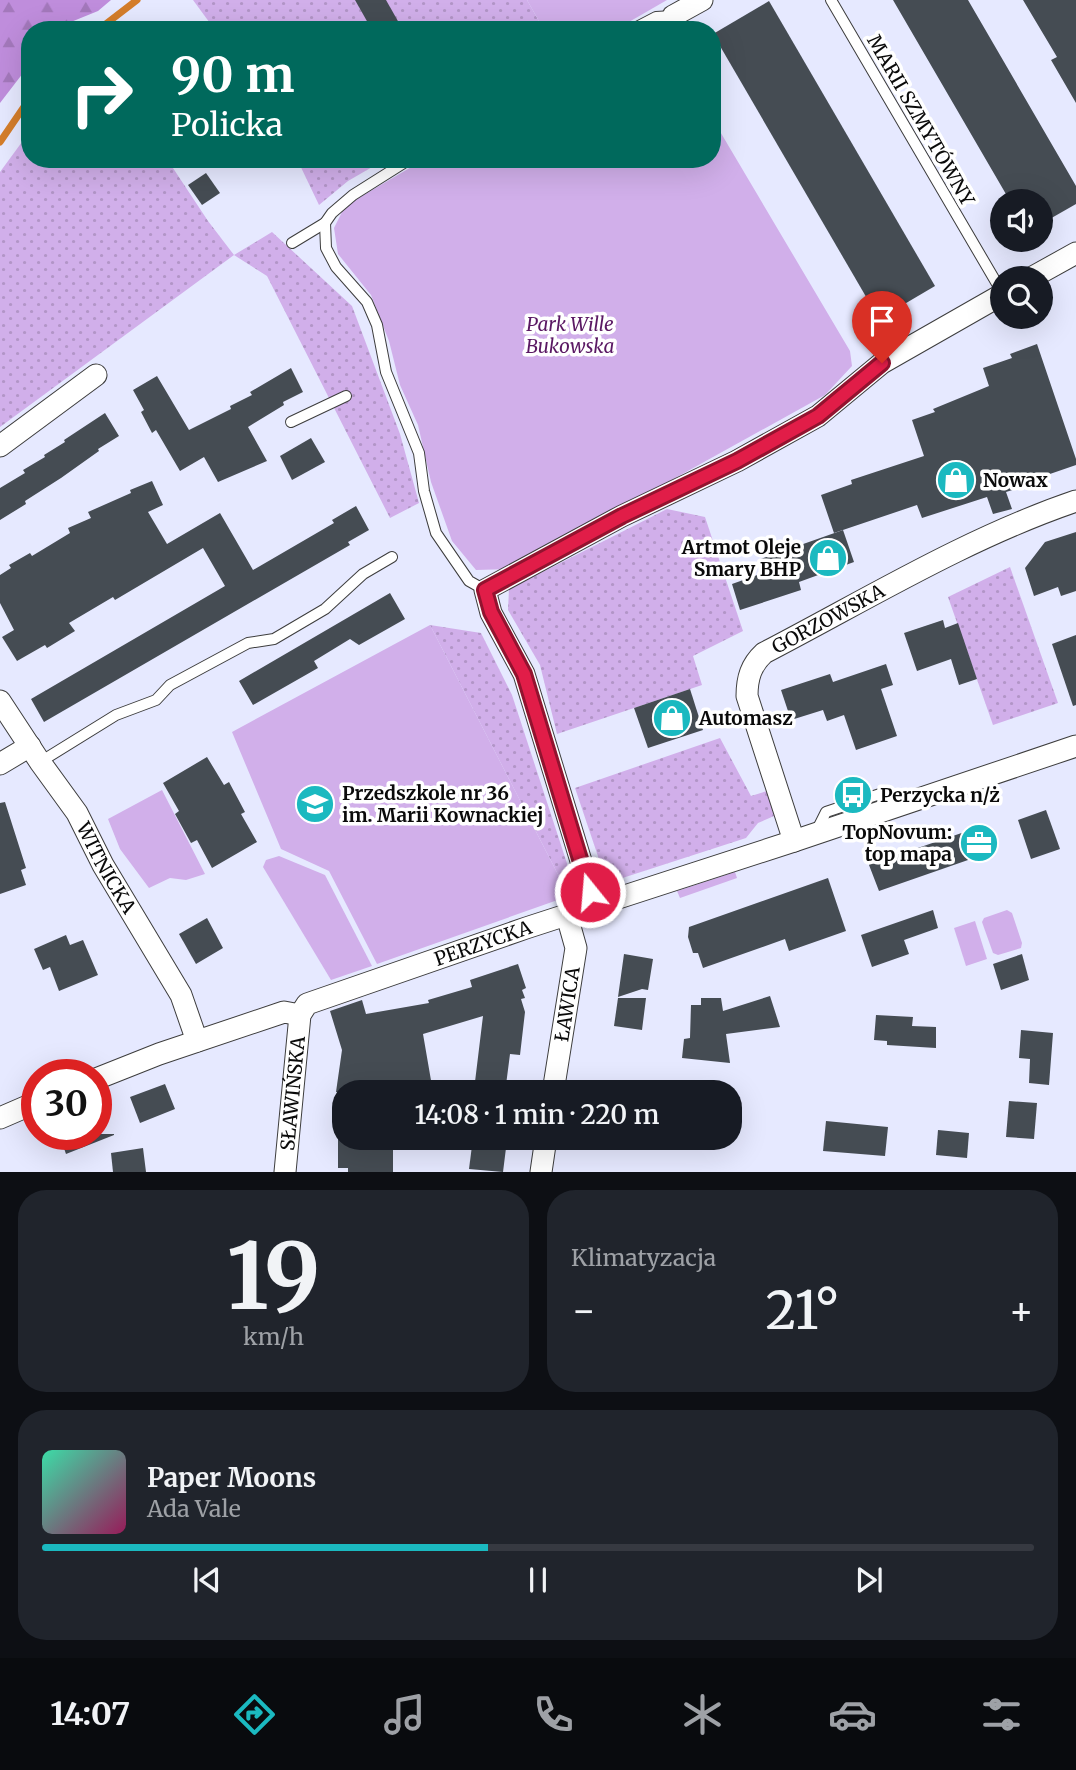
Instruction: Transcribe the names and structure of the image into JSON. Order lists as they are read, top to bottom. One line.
{"streets":{"street":["GORZOWSKA","WITNICKA","PERZYCKA","ŁAWICA","SŁAWIŃSKA"],"lane":["MARII SZMYTÓWNY"]},"crossings":[["GORZOWSKA","PERZYCKA"],["WITNICKA","PERZYCKA"],["PERZYCKA","ŁAWICA"],["PERZYCKA","SŁAWIŃSKA"]],"parks":["Park Wille Bukowska"],"places":{"shop":["Nowax","Artmot Oleje Smary BHP","Automasz"],"bus stop":["Perzycka n/ż"],"school or university":["Przedszkole nr 36 im. Marii Kownackiej"],"office":["TopNovum: top mapa"]},"page":{"turn":["90 m","Policka"],"limit":"30","trip":"14:08 · 1 min · 220 m","tile":[["19","km/h"],"Klimatyzacja"],"heat":["−","21°","+"],"song":["Paper Moons","Ada Vale"],"tabs":"14:07"}}
